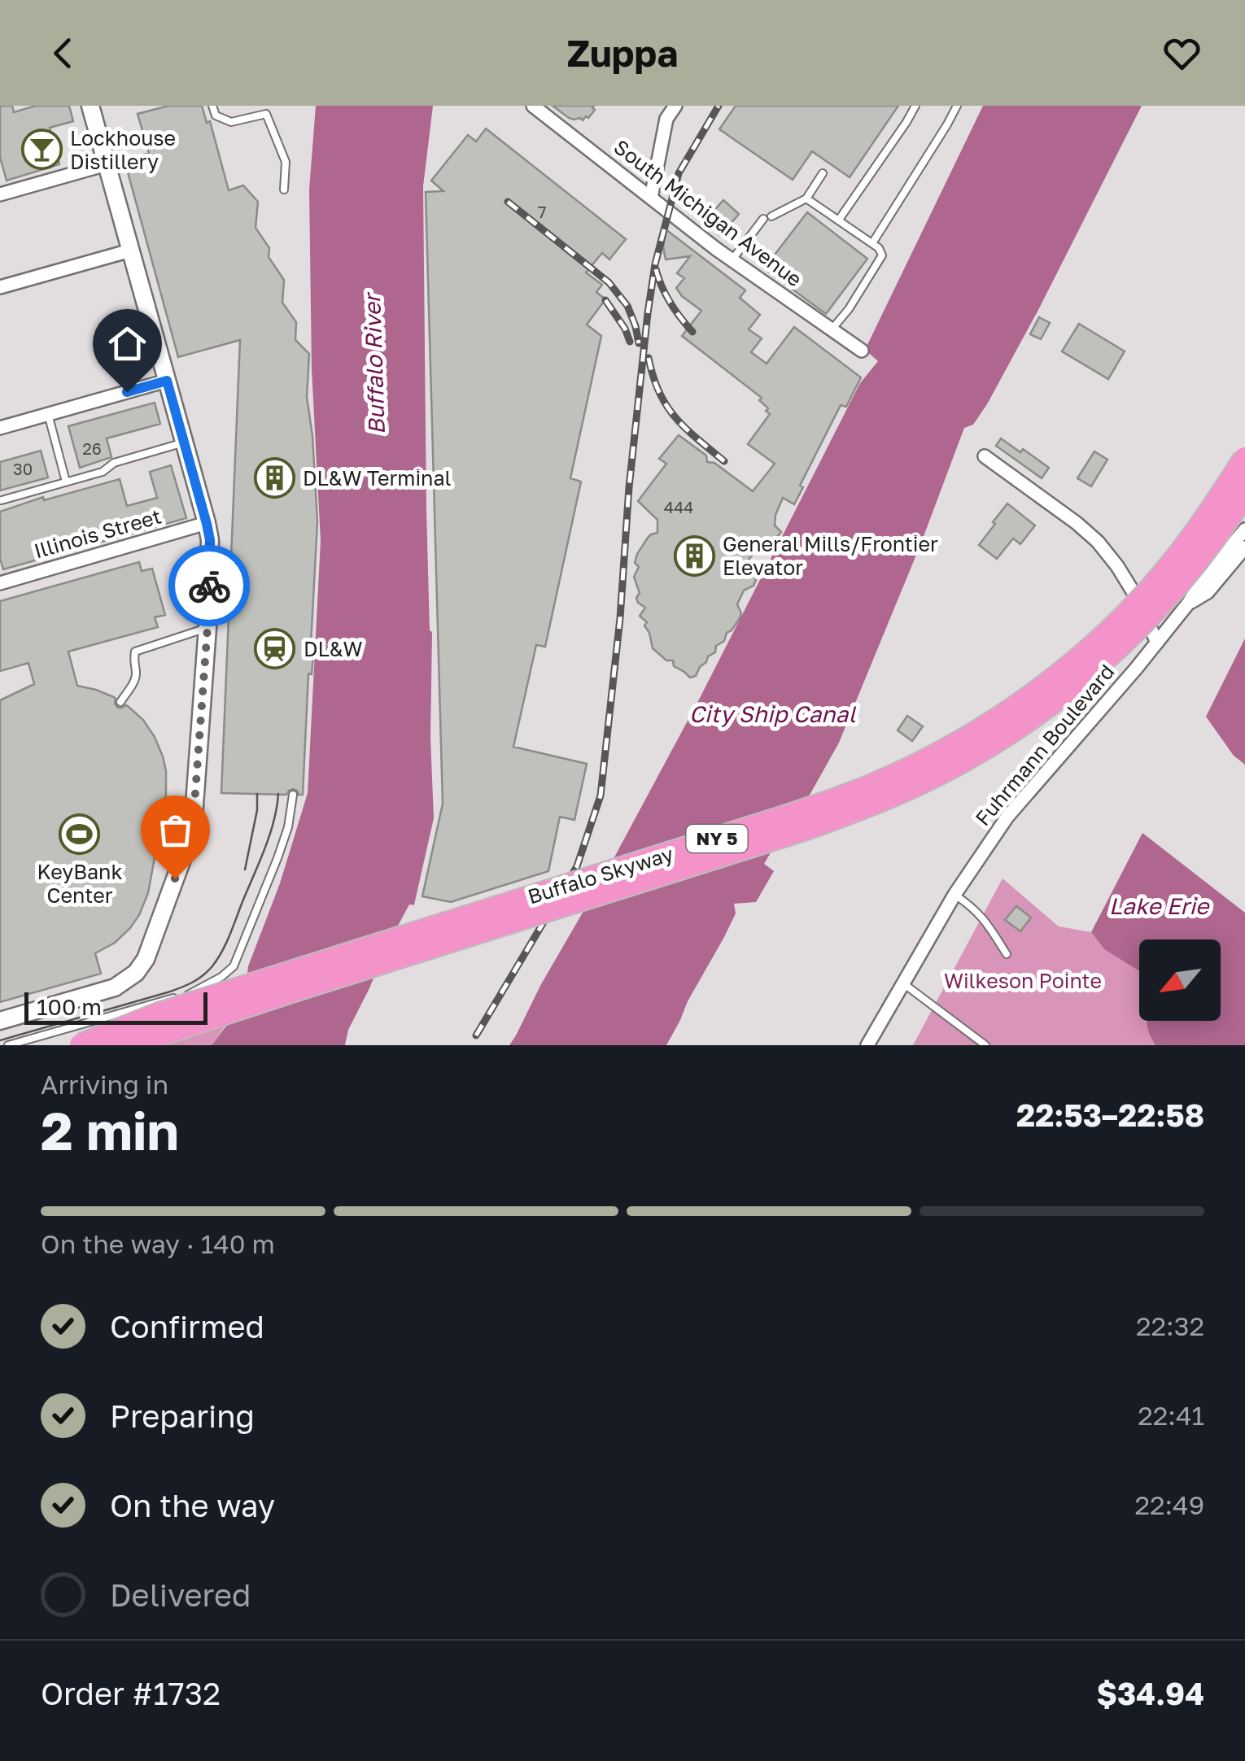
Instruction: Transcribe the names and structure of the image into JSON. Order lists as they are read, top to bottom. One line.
{"streets":{"highway":["NY 5","Buffalo Skyway"],"street":["South Michigan Avenue","Illinois Street","Fuhrmann Boulevard"]},"water":["Buffalo River","City Ship Canal","Lake Erie"],"parks":["Wilkeson Pointe"],"places":{"bar":["Lockhouse Distillery"],"building":["DL&W Terminal","General Mills/Frontier Elevator"],"station":["DL&W"],"sports":["KeyBank Center"]},"house_numbers":["7","26","30","444"],"scale_bar":"100 m","north":"bottom left","page":{"header":"Zuppa","scale":"100 m","heading":["2 min","Arriving in","22:53–22:58"],"panel":["Order #1732","$34.94"],"bar":"On the way · 140 m","list":[["Confirmed","22:32"],["Preparing","22:41"],["On the way","22:49"],"Delivered"]}}
